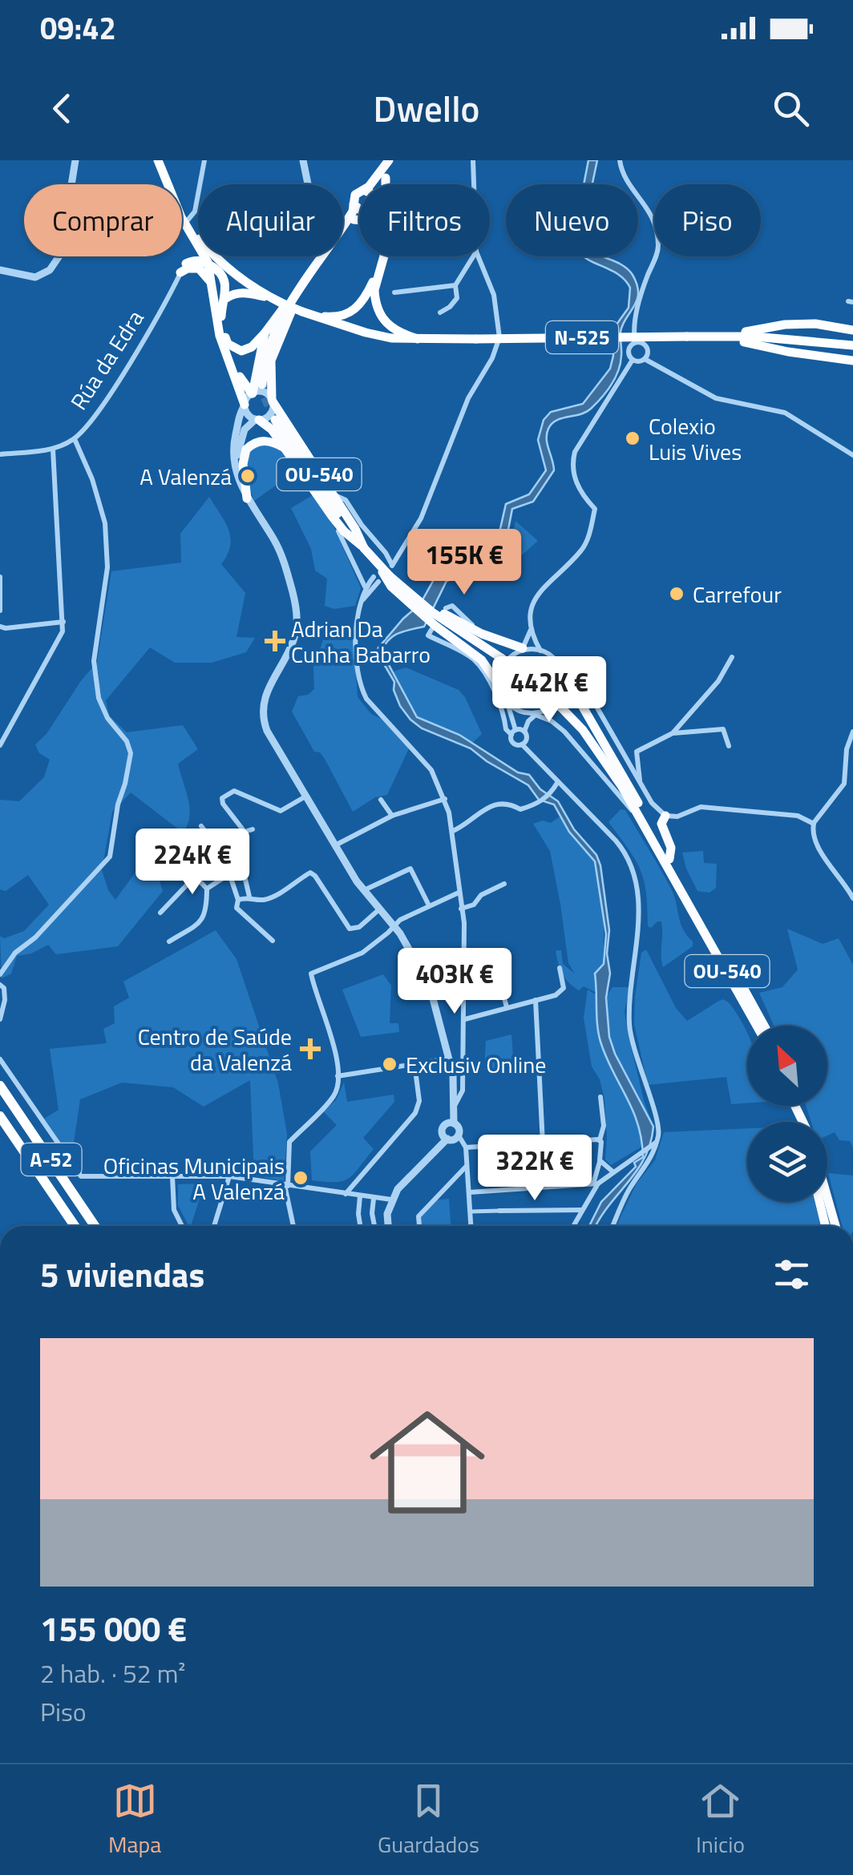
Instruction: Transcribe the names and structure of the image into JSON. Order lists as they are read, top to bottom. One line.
{"streets":{"highway":["N-525","A-52"],"main road":["OU-540"],"street":["Rúa da Edra"]},"places":{"other":["Colexio Luis Vives","A Valenzá","Carrefour","Exclusiv Online","Oficinas Municipais A Valenzá"],"health":["Adrian Da Cunha Babarro","Centro de Saúde da Valenzá"]},"north":"top left","page":{"status":"09:42","header":"Dwello","chip":["Comprar","Alquilar","Filtros","Nuevo","Piso"],"price":["155K €","442K €","224K €","403K €","322K €"],"heading":"5 viviendas","list":[{"name":"155 000 €","note":"2 hab. · 52 m² · Piso"}],"tabs":["Mapa","Guardados","Inicio"]}}
